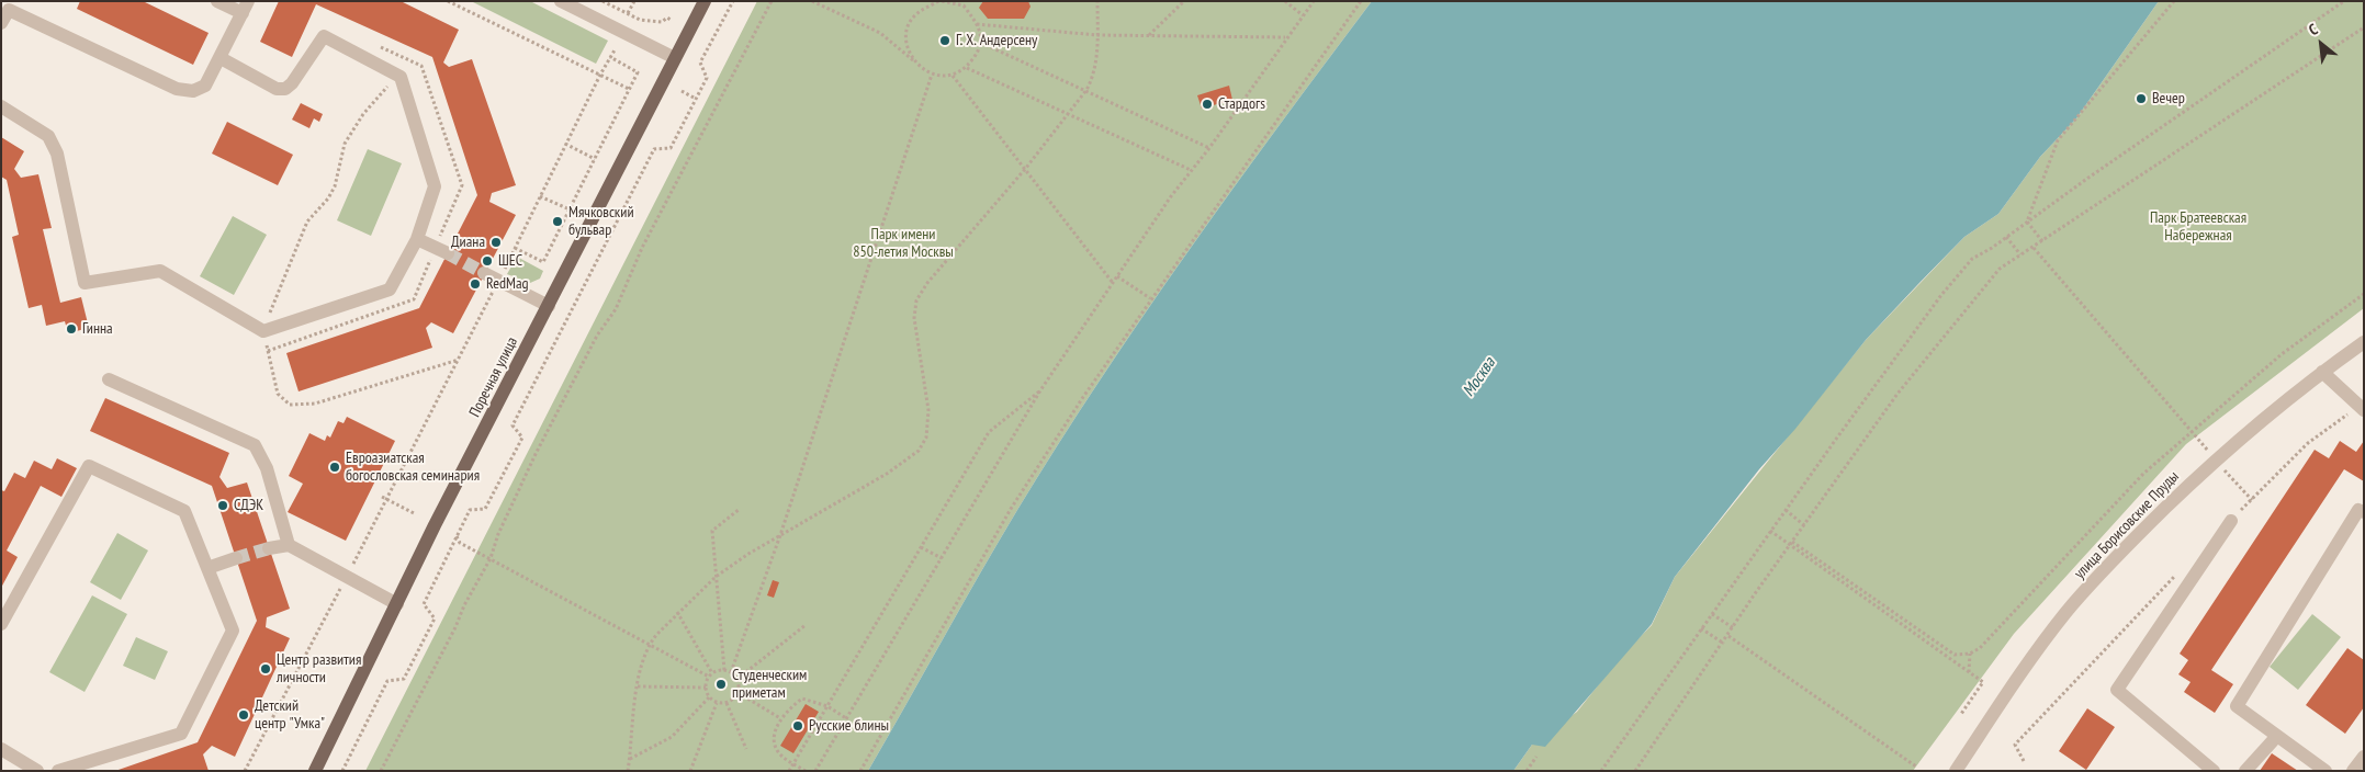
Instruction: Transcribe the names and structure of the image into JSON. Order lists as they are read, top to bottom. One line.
{"streets":{"main road":["Поречная улица"],"street":["улица Борисовские Пруды"]},"water":["Москва"],"parks":["Парк Братеевская Набережная","Парк имени 850-летия Москвы"],"places":["Г. Х. Андерсену","Вечер","Стардогs","Мячковский бульвар","Диана","ШЕС","RedMag","Гинна","Евроазиатская богословская семинария","СДЭК","Центр развития личности","Студенческим приметам","Детский центр \"Умка\"","Русские блины"],"north":"top left"}
